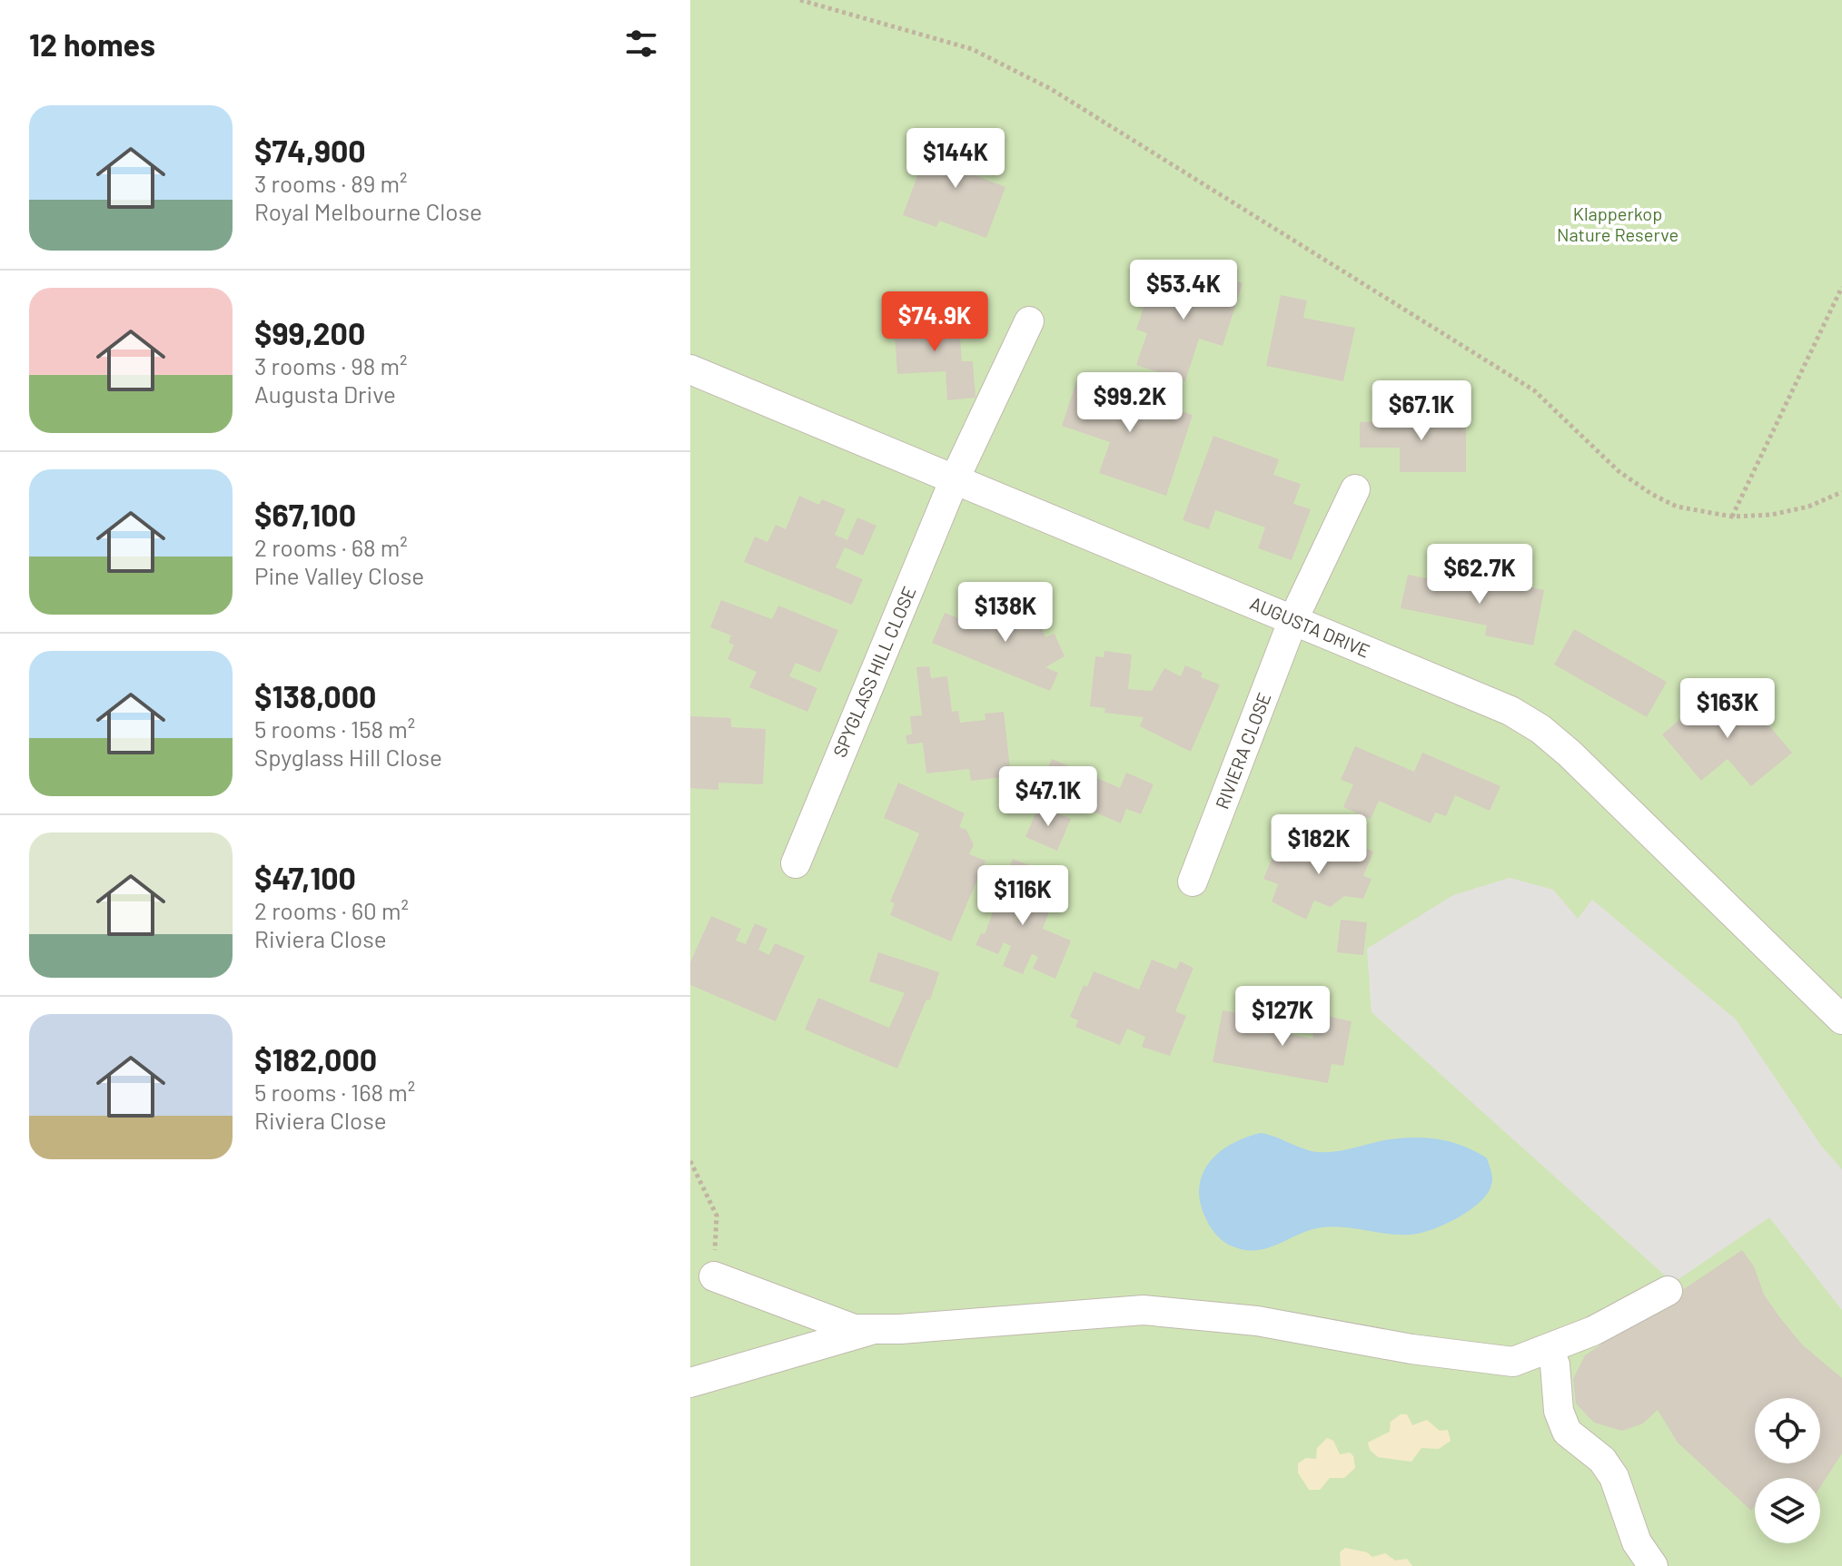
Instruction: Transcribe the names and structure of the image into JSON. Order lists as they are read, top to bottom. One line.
{"streets":{"street":["AUGUSTA DRIVE","SPYGLASS HILL CLOSE","RIVIERA CLOSE"]},"crossings":[["AUGUSTA DRIVE","SPYGLASS HILL CLOSE"],["AUGUSTA DRIVE","RIVIERA CLOSE"]],"parks":["Klapperkop Nature Reserve"],"page":{"heading":"12 homes","list":[{"name":"$74,900","note":"3 rooms · 89 m² · Royal Melbourne Close"},{"name":"$99,200","note":"3 rooms · 98 m² · Augusta Drive"},{"name":"$67,100","note":"2 rooms · 68 m² · Pine Valley Close"},{"name":"$138,000","note":"5 rooms · 158 m² · Spyglass Hill Close"},{"name":"$47,100","note":"2 rooms · 60 m² · Riviera Close"},{"name":"$182,000","note":"5 rooms · 168 m² · Riviera Close"}],"price":["$144K","$53.4K","$74.9K","$99.2K","$67.1K","$62.7K","$138K","$163K","$47.1K","$182K","$116K","$127K"]}}
